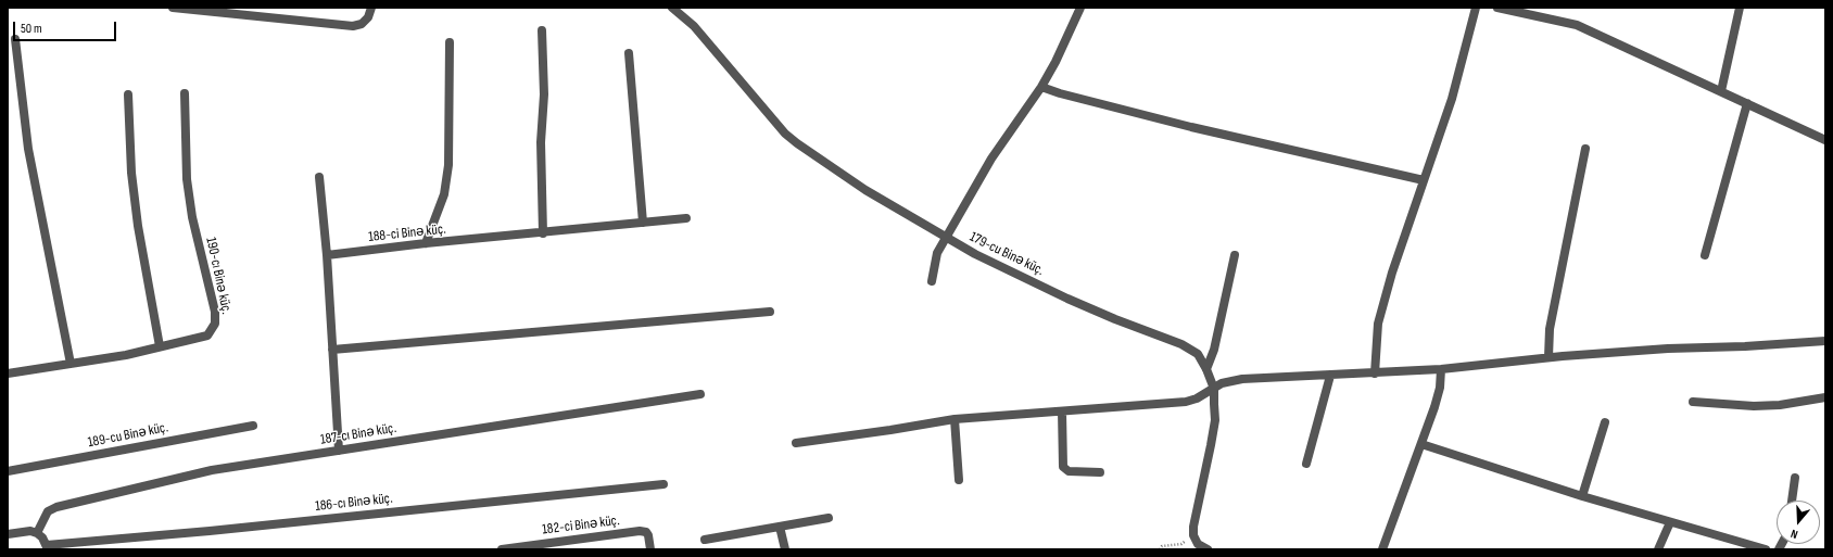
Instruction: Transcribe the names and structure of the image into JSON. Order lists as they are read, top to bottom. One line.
{"streets":{"street":["188-ci Binə küç.","179-cu Binə küç.","190-cı Binə küç.","187-cı Binə küç.","189-cu Binə küç.","186-cı Binə küç.","182-ci Binə küç."]},"scale_bar":"50 m","north":"bottom"}
